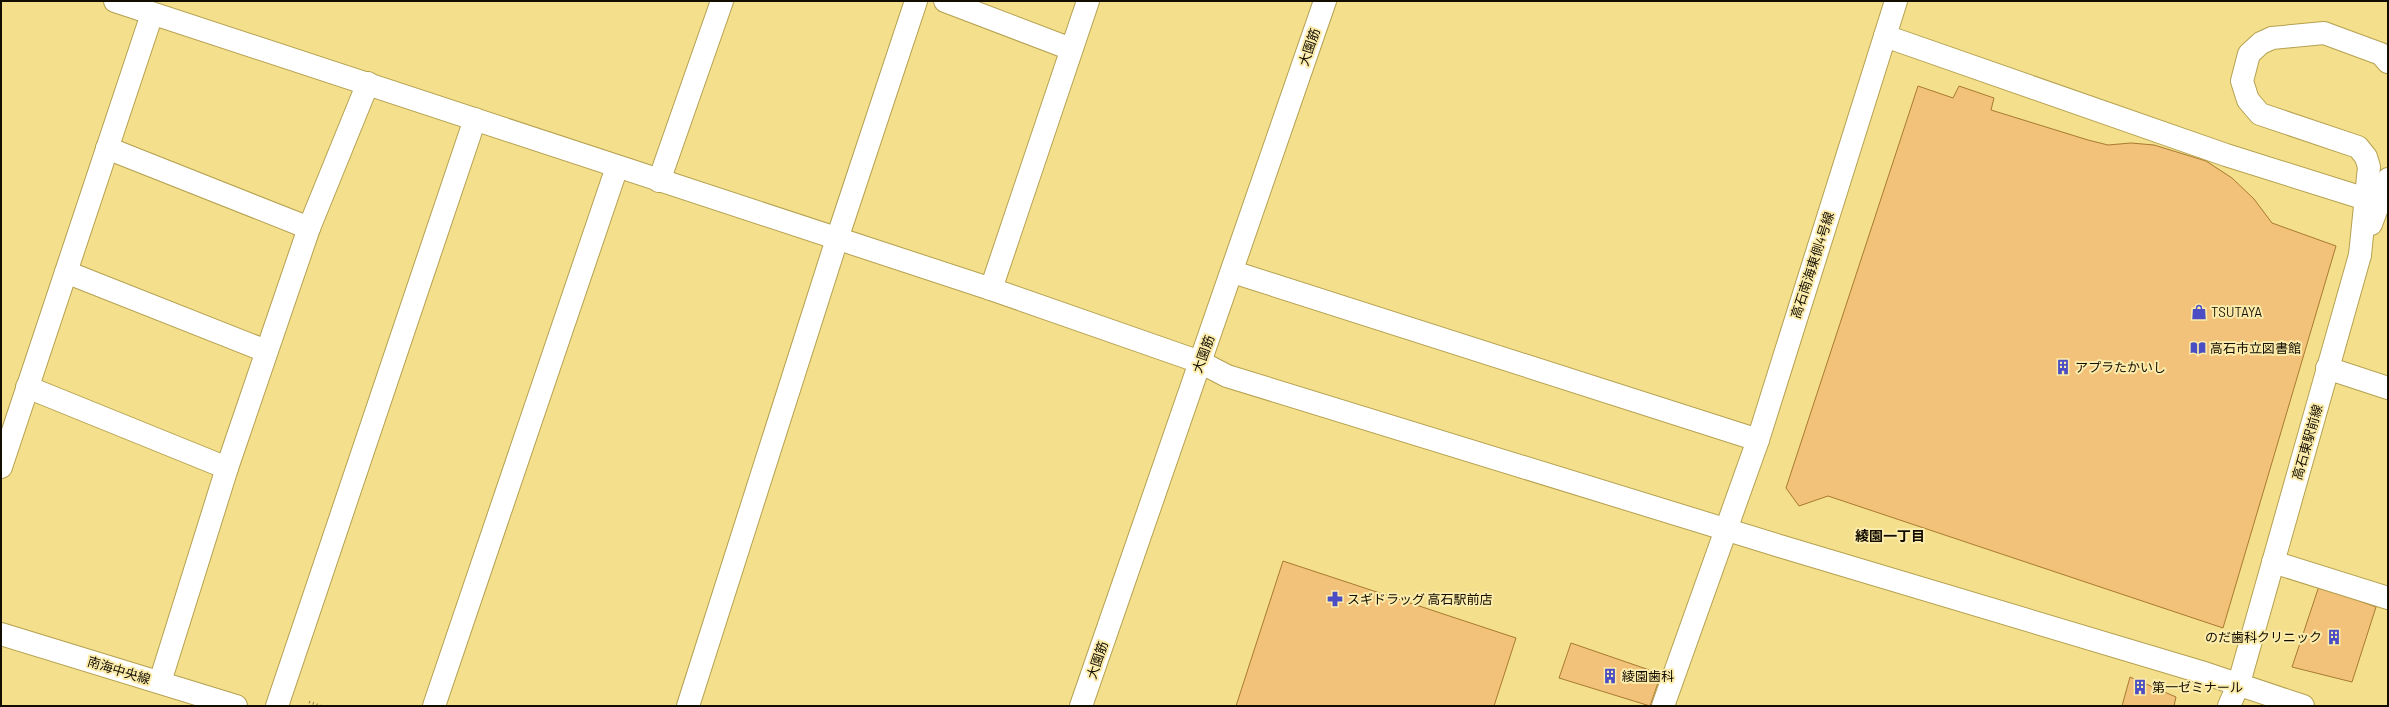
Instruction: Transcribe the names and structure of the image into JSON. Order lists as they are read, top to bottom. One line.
{"streets":{"street":["大園筋","高石南海東側4号線","高石東駅前線","南海中央線"]},"districts":["綾園一丁目"],"places":{"shop":["TSUTAYA"],"library":["高石市立図書館"],"building":["アプラたかいし","のだ歯科クリニック","綾園歯科","第一ゼミナール"],"pharmacy":["スギドラッグ 高石駅前店"]}}
